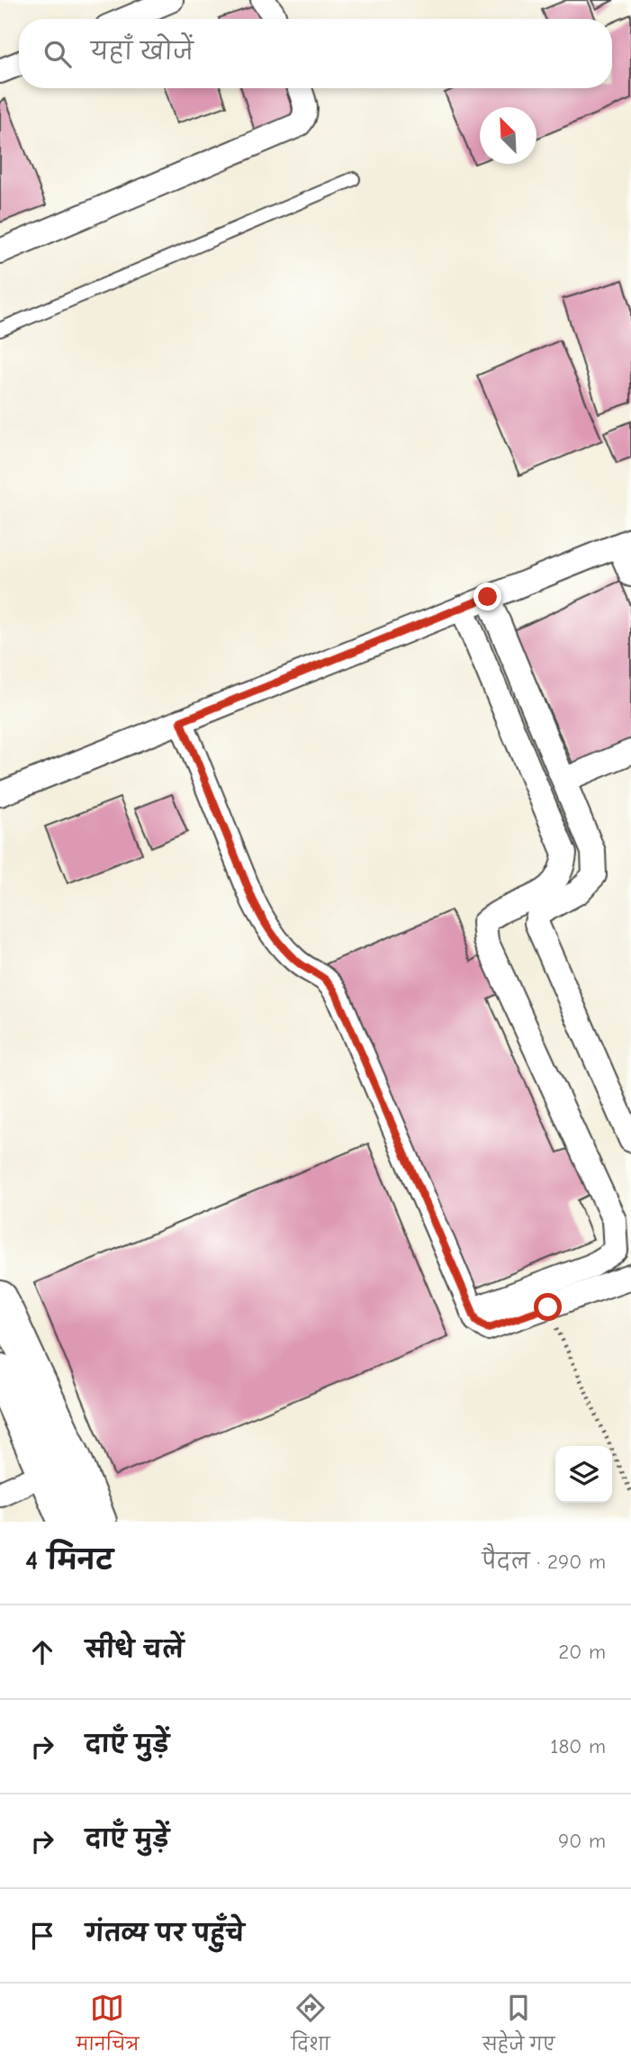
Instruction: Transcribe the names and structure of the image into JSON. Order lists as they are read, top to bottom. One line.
{"north":"top left","page":{"search":"यहाँ खोजें","heading":["4 मिनट","पैदल · 290 m"],"list":[["सीधे चलें","20 m"],["दाएँ मुड़ें","180 m"],["दाएँ मुड़ें","90 m"],"गंतव्य पर पहुँचे"],"nav":["मानचित्र","दिशा","सहेजे गए"]}}
